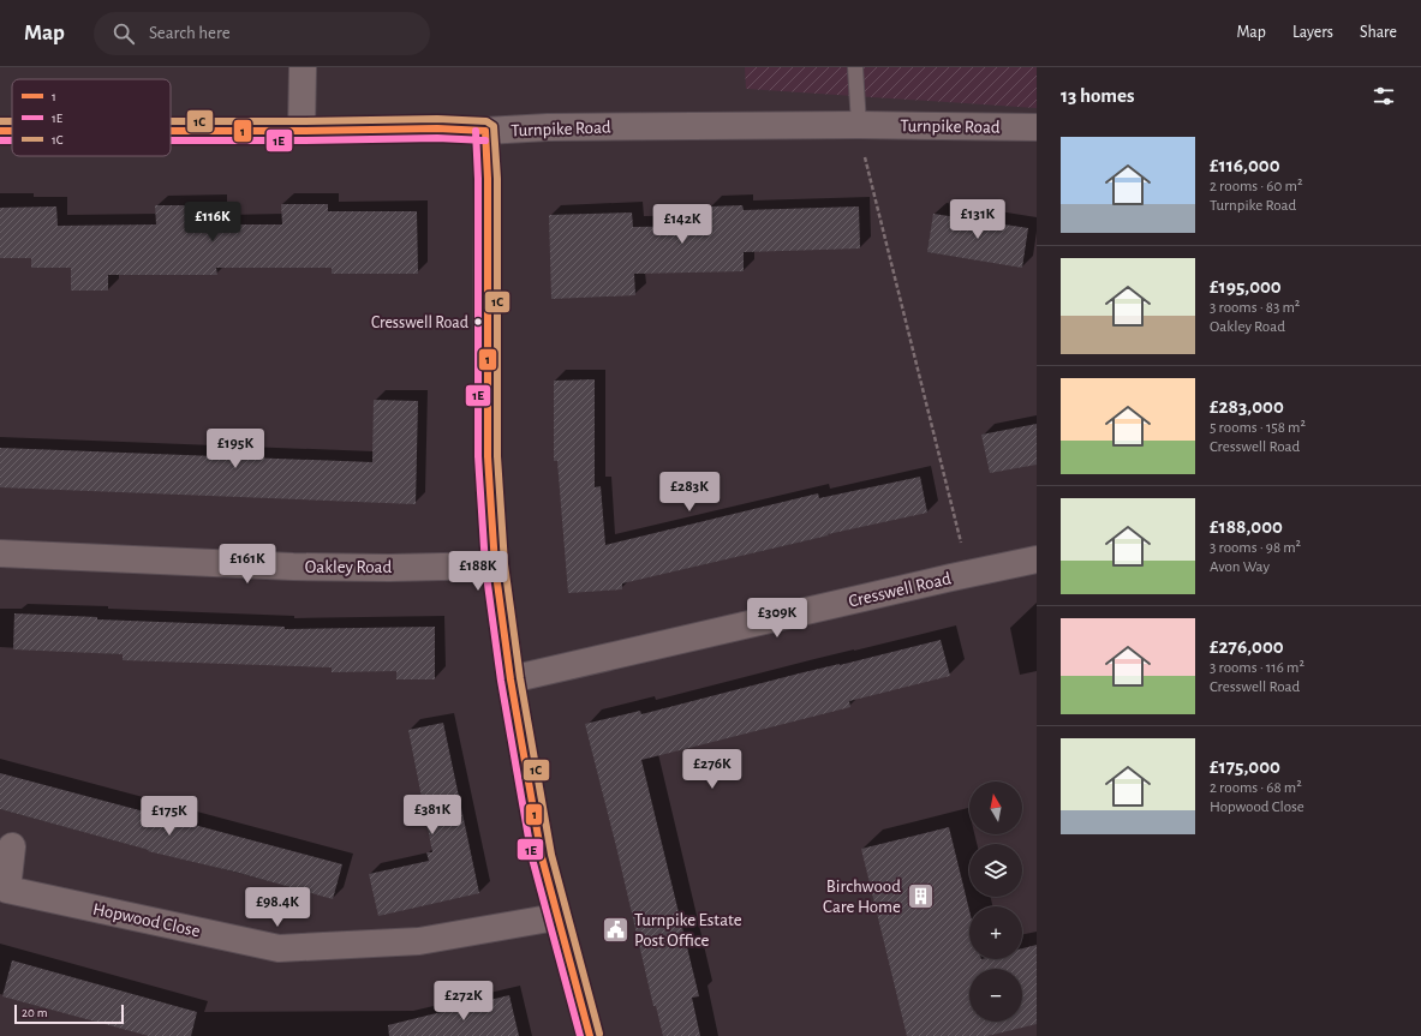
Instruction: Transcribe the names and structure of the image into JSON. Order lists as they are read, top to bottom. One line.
{"streets":{"street":["Turnpike Road","Oakley Road","Cresswell Road","Hopwood Close"]},"places":{"other":["Cresswell Road"],"building":["Birchwood Care Home"],"public building":["Turnpike Estate Post Office"]},"lines":["transit line 1C","transit line 1","transit line 1E"],"legend":["1","1E","1C"],"scale_bar":"20 m","north":"top","page":{"header":"Map","search":"Search here","nav":["Map","Layers","Share"],"heading":"13 homes","list":[{"name":"£116,000","note":"2 rooms · 60 m² · Turnpike Road"},{"name":"£195,000","note":"3 rooms · 83 m² · Oakley Road"},{"name":"£283,000","note":"5 rooms · 158 m² · Cresswell Road"},{"name":"£188,000","note":"3 rooms · 98 m² · Avon Way"},{"name":"£276,000","note":"3 rooms · 116 m² · Cresswell Road"},{"name":"£175,000","note":"2 rooms · 68 m² · Hopwood Close"}],"price":["£131K","£116K","£142K","£195K","£283K","£161K","£188K","£309K","£276K","£381K","£175K","£98.4K","£272K"],"map_buttons":["+","−"],"scale":"20 m"}}
